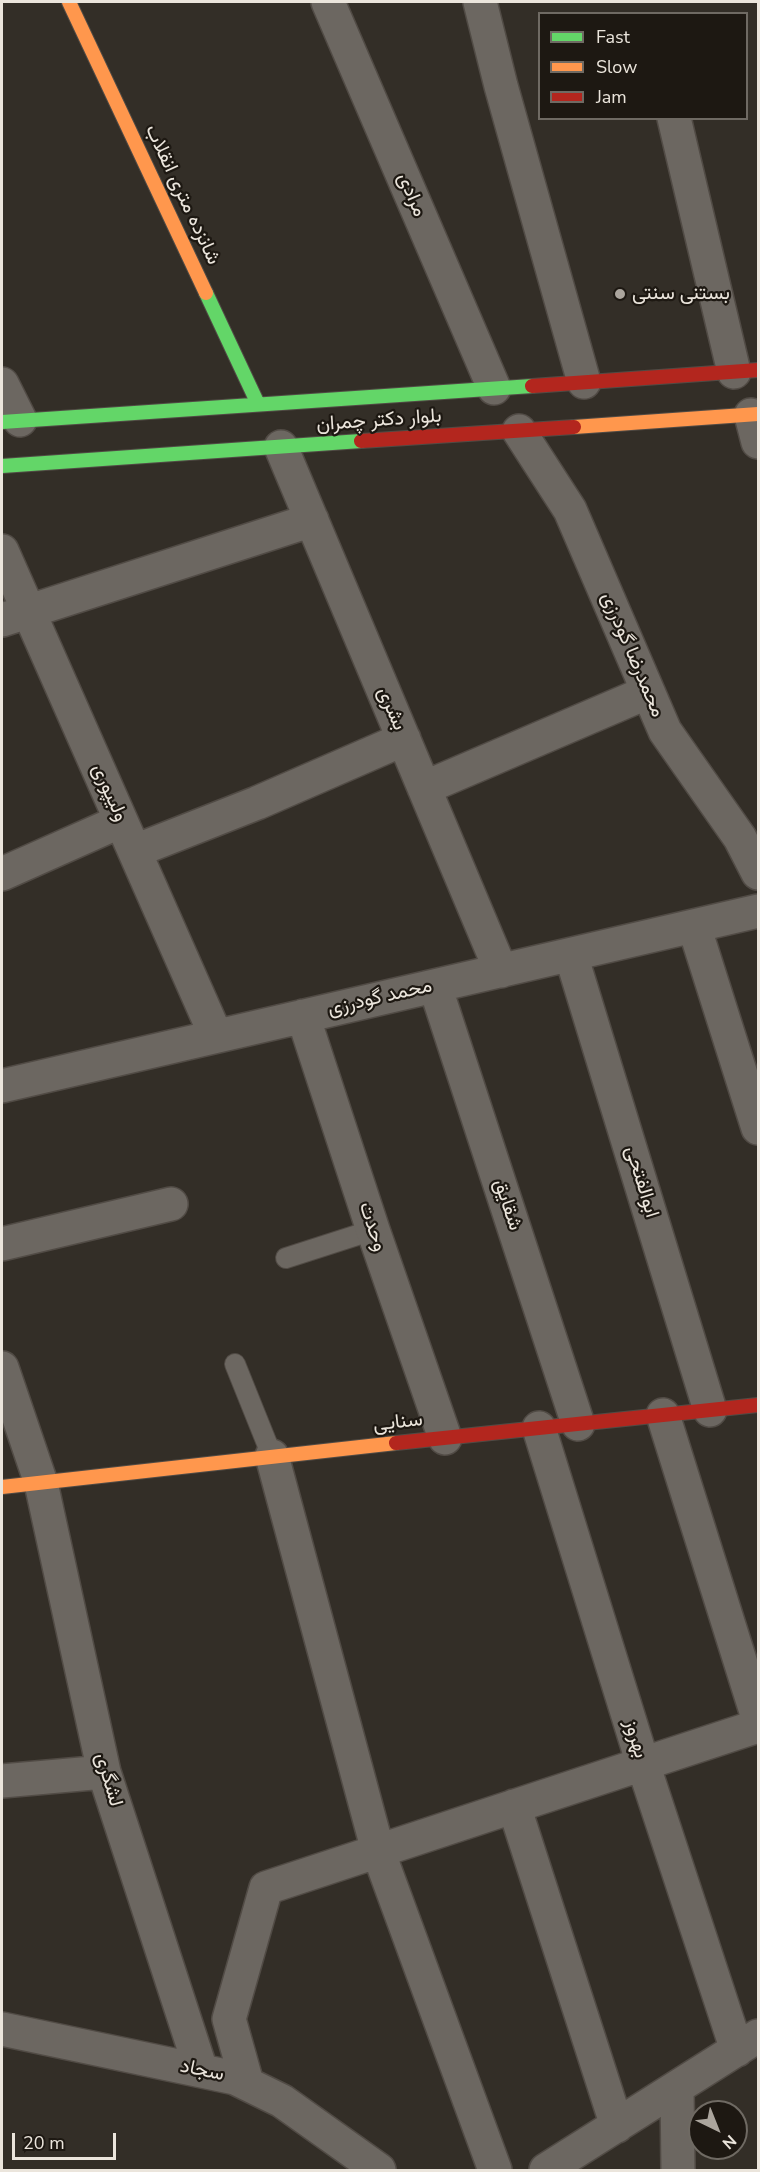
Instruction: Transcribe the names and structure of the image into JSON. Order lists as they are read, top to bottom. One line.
{"streets":{"main road":["شانزده متری انقلاب","بلوار دکتر چمران","سنایی"],"street":["مرادی","محمدرضا گودرزی","بشری","ولیپوری","محمد گودرزی","ابوالفتحی","شقایق","وحدت","بهروز","لشگری","سجاد"]},"crossings":[["شانزده متری انقلاب","بلوار دکتر چمران"],["مرادی","بلوار دکتر چمران"],["بلوار دکتر چمران","محمدرضا گودرزی"],["بلوار دکتر چمران","بشری"],["بشری","محمد گودرزی"],["ولیپوری","محمد گودرزی"],["محمد گودرزی","ابوالفتحی"],["محمد گودرزی","شقایق"],["محمد گودرزی","وحدت"],["ابوالفتحی","سنایی"],["شقایق","سنایی"],["وحدت","سنایی"],["سنایی","بهروز"],["سنایی","لشگری"],["لشگری","سجاد"]],"places":["بستنی سنتی"],"legend":["Fast","Slow","Jam"],"scale_bar":"20 m","north":"bottom right"}
